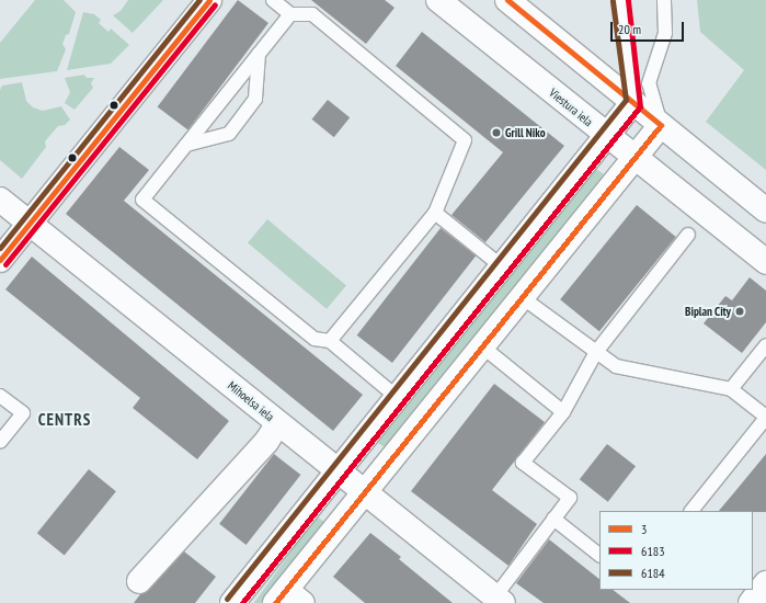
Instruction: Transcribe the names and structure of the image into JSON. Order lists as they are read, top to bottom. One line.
{"streets":{"street":["Viestura iela","Mihoelsa iela"]},"districts":["CENTRS"],"places":["Grill Niko","Biplan City"],"lines":["transit line 3","transit line 6183","transit line 6184"],"legend":["3","6183","6184"],"scale_bar":"20 m"}
